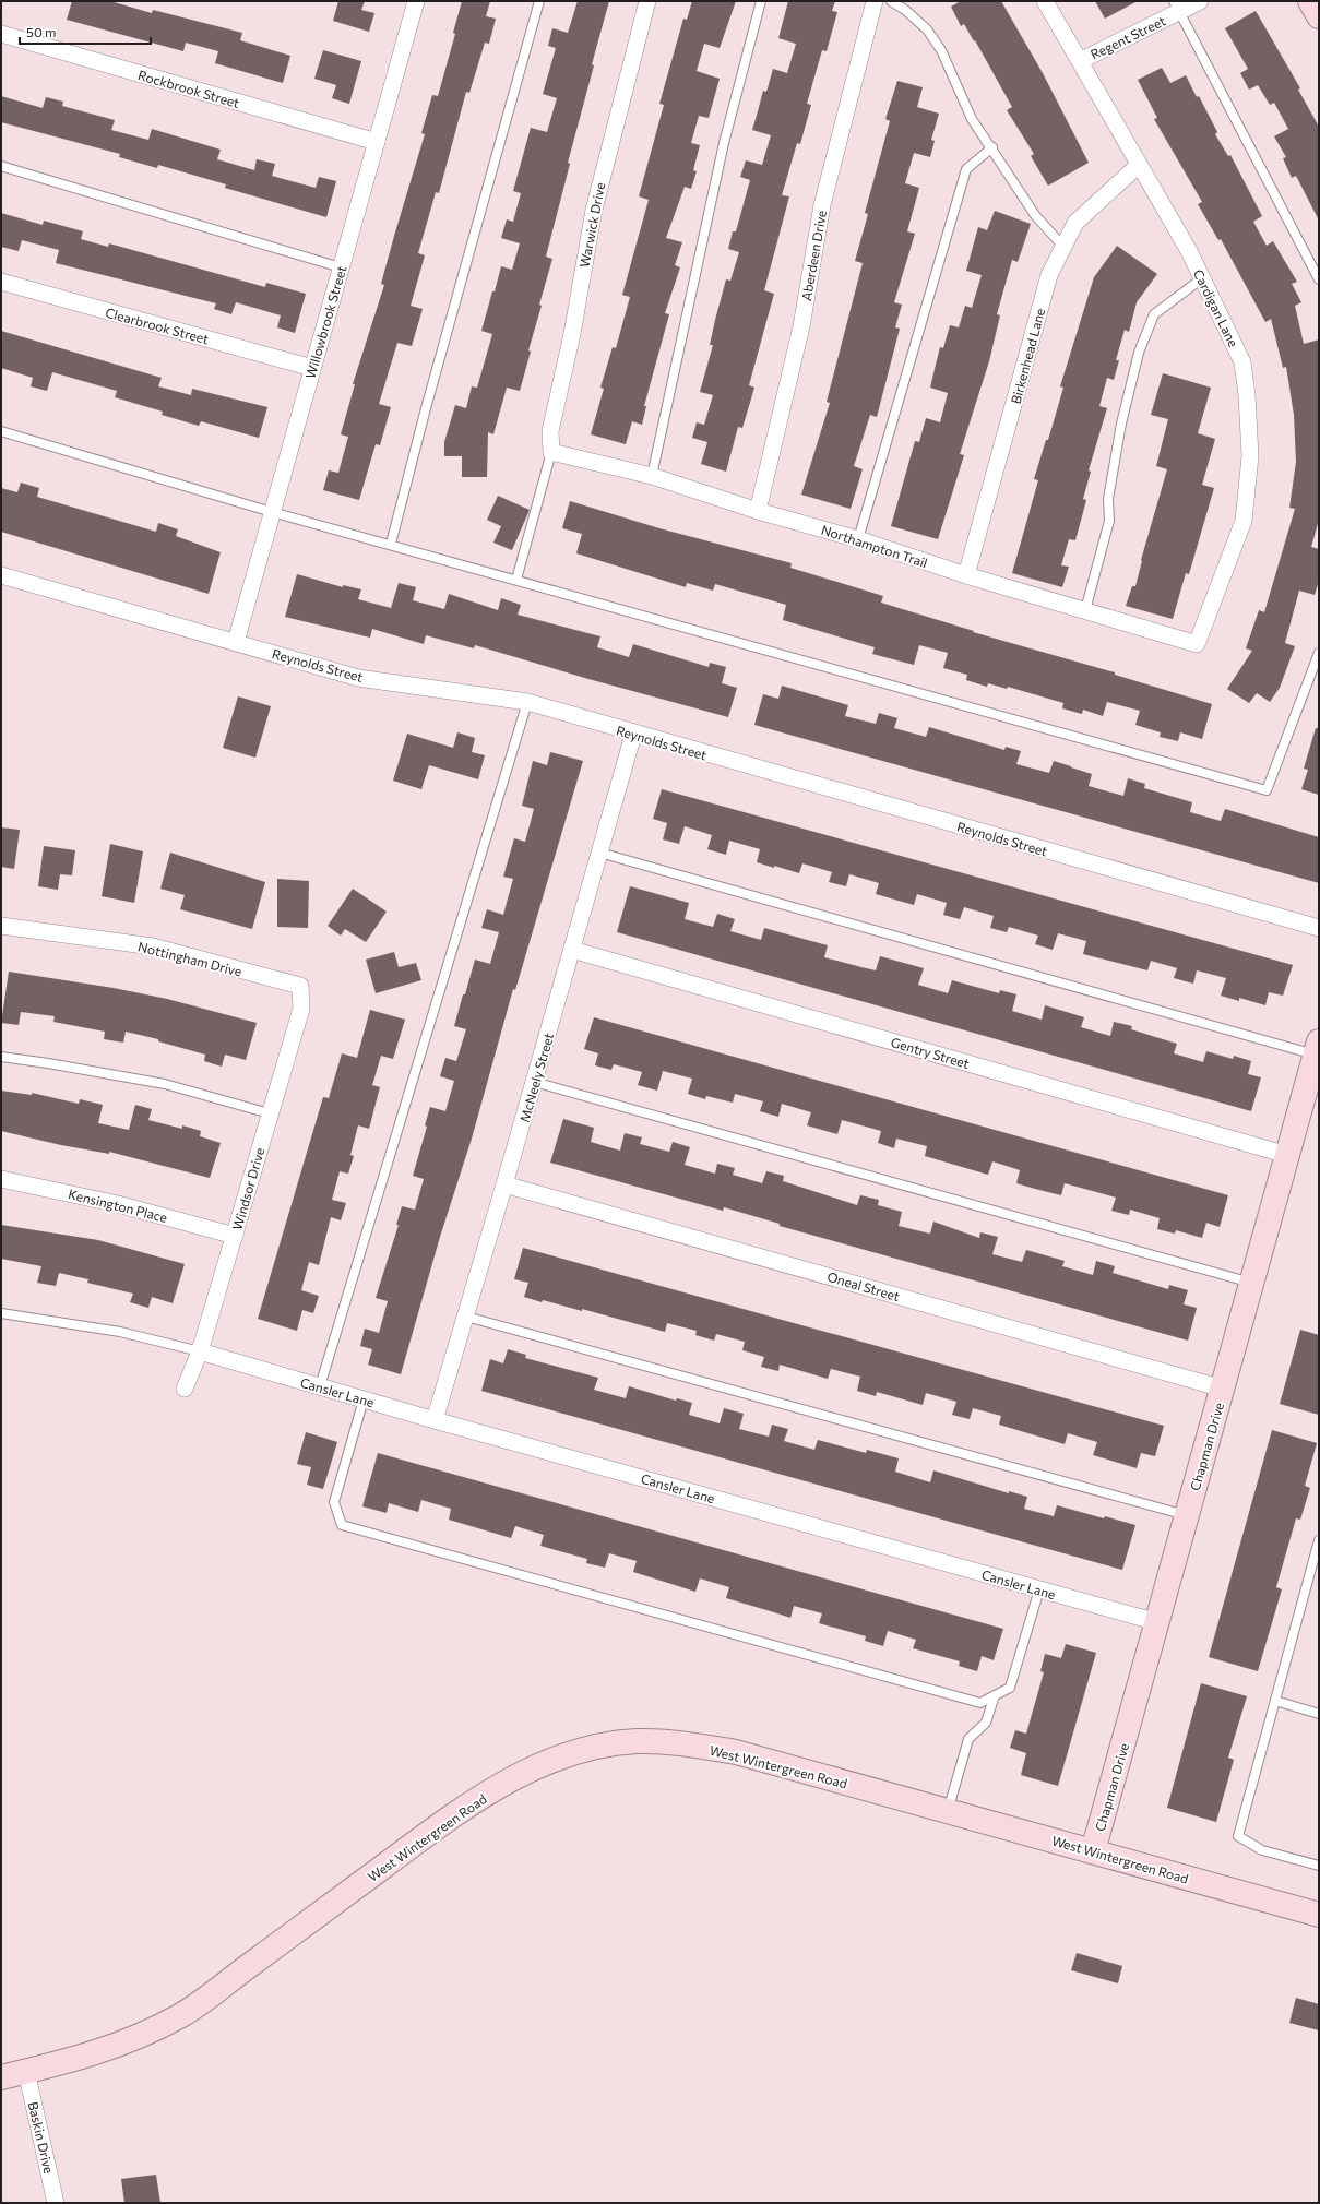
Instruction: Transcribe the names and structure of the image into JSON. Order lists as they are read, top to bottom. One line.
{"streets":{"main road":["Chapman Drive","West Wintergreen Road"],"street":["Regent Street","Rockbrook Street","Warwick Drive","Aberdeen Drive","Cardigan Lane","Willowbrook Street","Clearbrook Street","Birkenhead Lane","Northampton Trail","Reynolds Street","Nottingham Drive","Gentry Street","McNeely Street","Windsor Drive","Kensington Place","Oneal Street","Cansler Lane","Baskin Drive"]},"crossings":[["Regent Street","Cardigan Lane"],["Rockbrook Street","Willowbrook Street"],["Warwick Drive","Northampton Trail"],["Aberdeen Drive","Northampton Trail"],["Cardigan Lane","Birkenhead Lane"],["Cardigan Lane","Northampton Trail"],["Willowbrook Street","Clearbrook Street"],["Willowbrook Street","Reynolds Street"],["Birkenhead Lane","Northampton Trail"],["Reynolds Street","McNeely Street"],["Nottingham Drive","Windsor Drive"],["Gentry Street","McNeely Street"],["Gentry Street","Chapman Drive"],["McNeely Street","Oneal Street"],["McNeely Street","Cansler Lane"],["Windsor Drive","Kensington Place"],["Windsor Drive","Cansler Lane"],["Oneal Street","Chapman Drive"],["Cansler Lane","Chapman Drive"],["Chapman Drive","West Wintergreen Road"],["West Wintergreen Road","Baskin Drive"]],"scale_bar":"50 m"}
